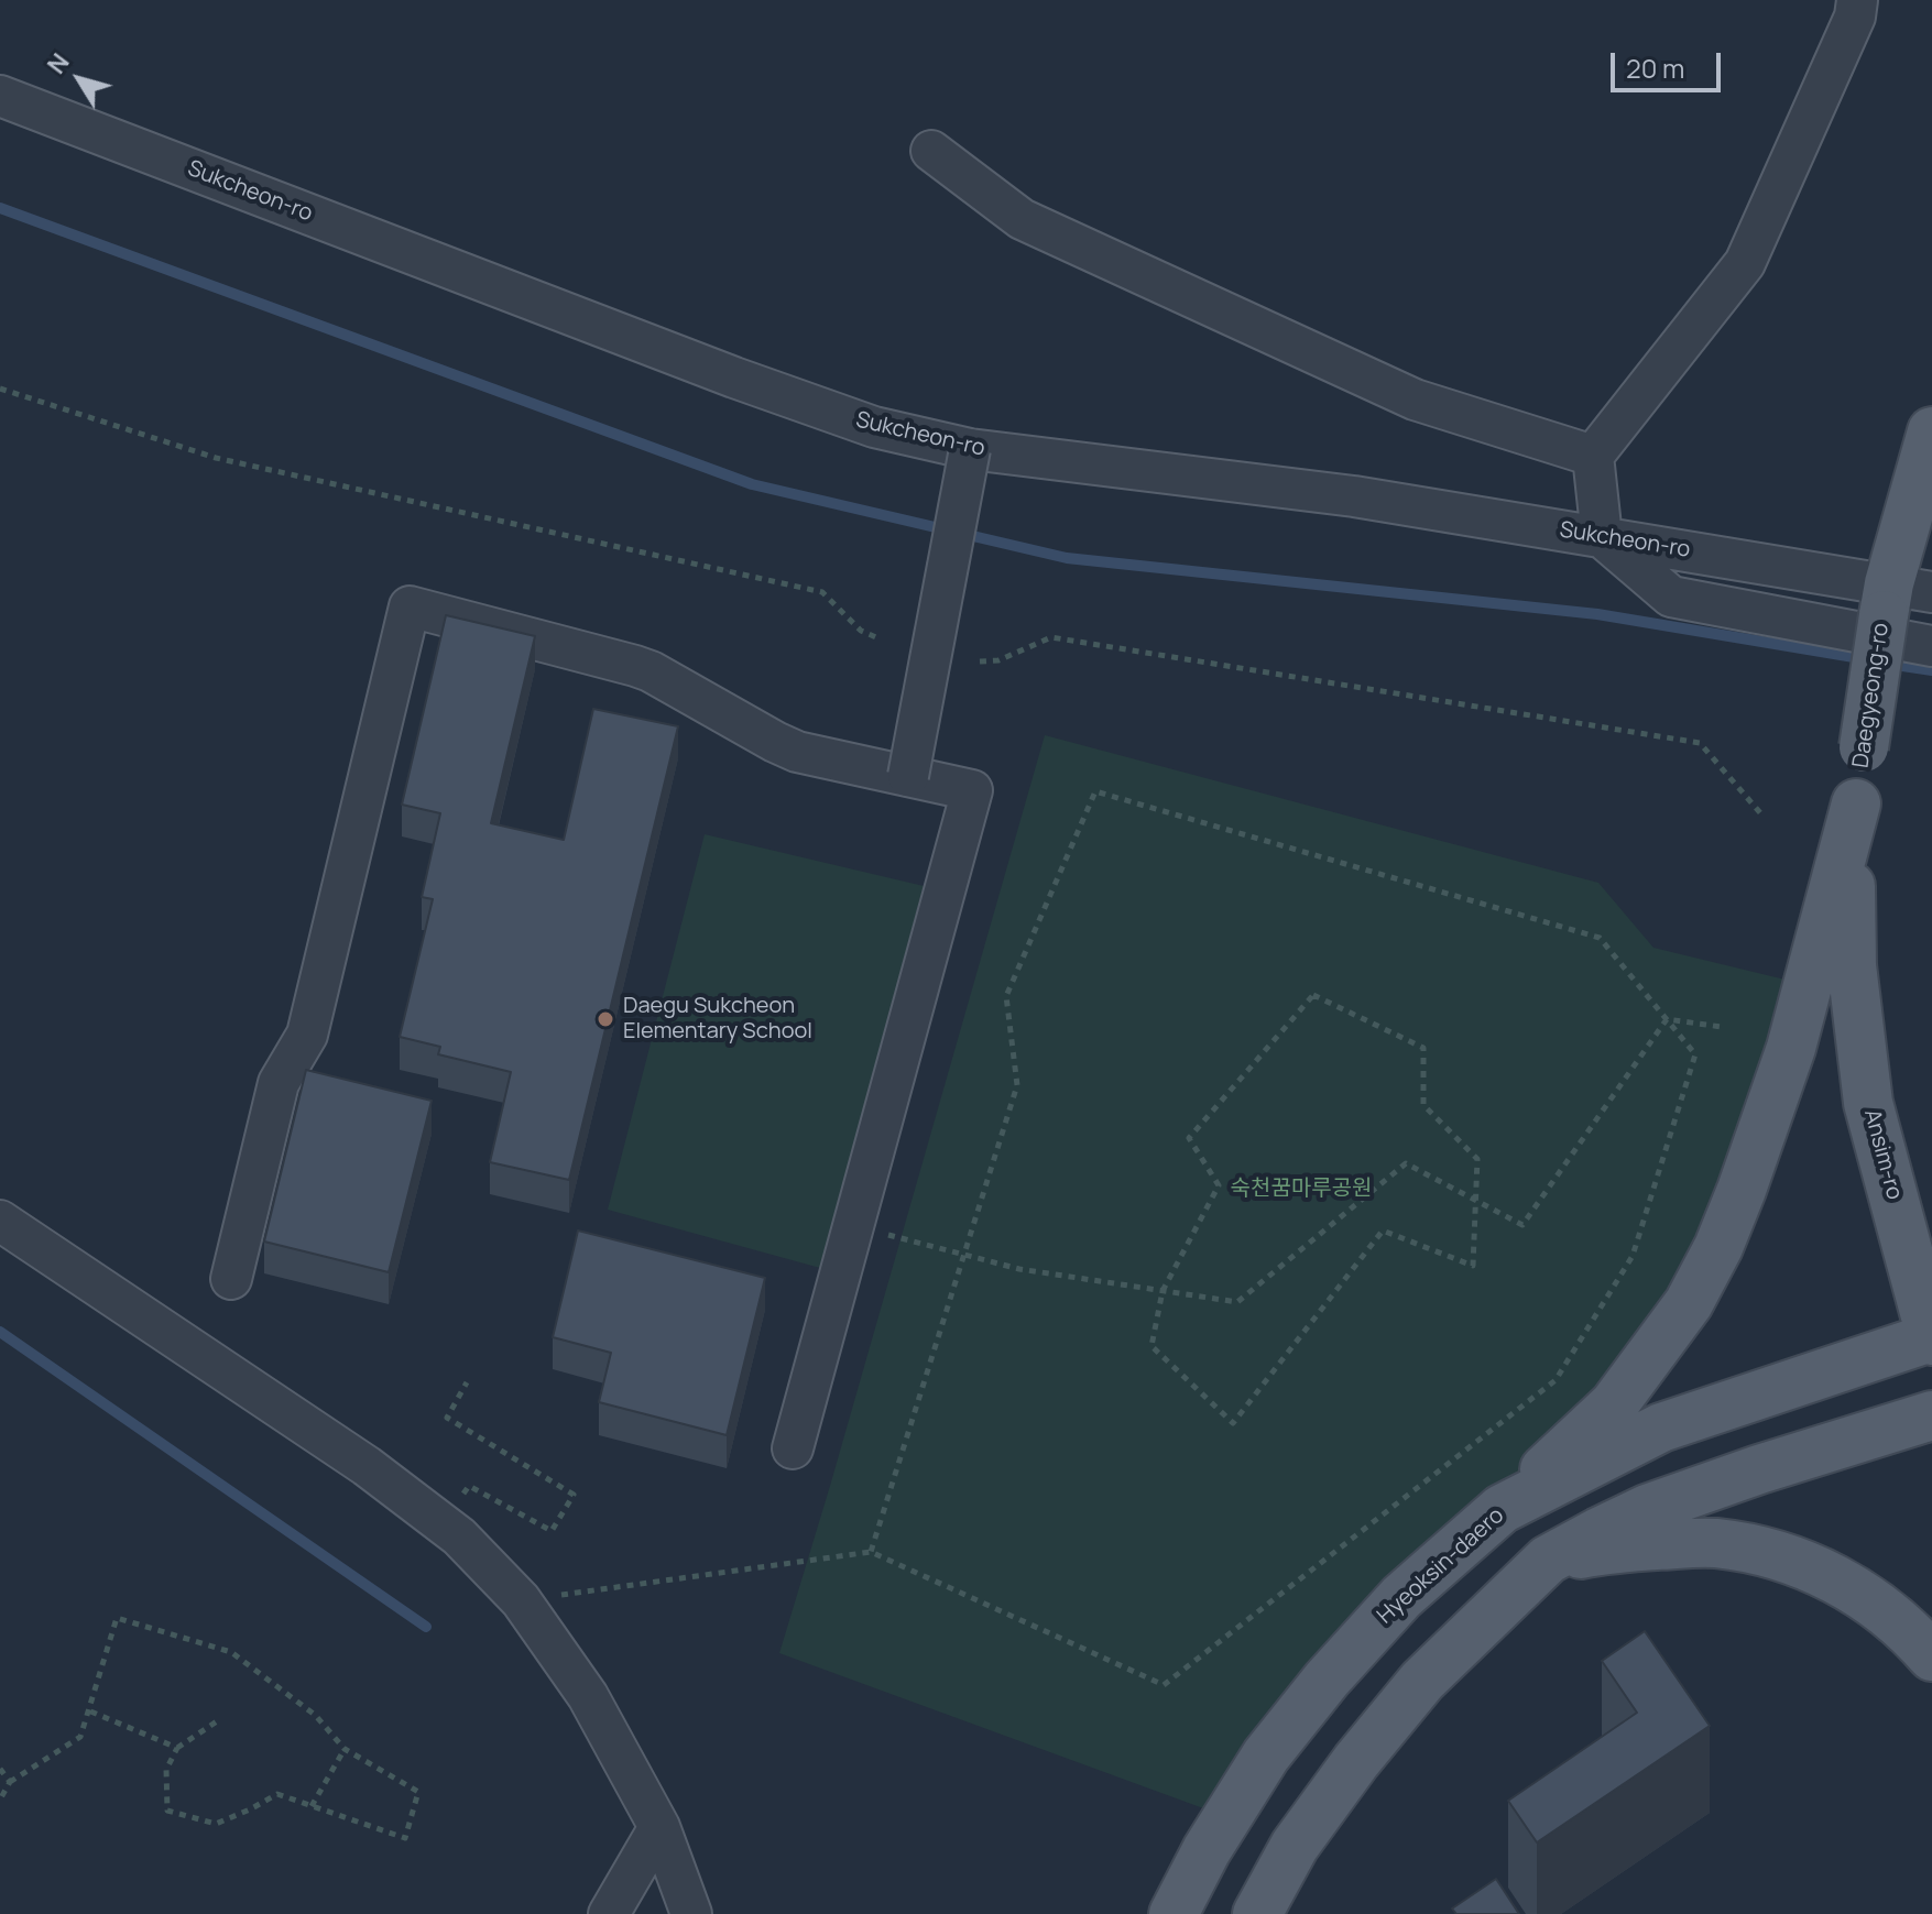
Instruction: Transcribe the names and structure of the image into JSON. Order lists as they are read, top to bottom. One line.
{"streets":{"main road":["Daegyeong-ro","Ansim-ro","Hyeoksin-daero"],"street":["Sukcheon-ro"]},"crossings":[["Sukcheon-ro","Daegyeong-ro"],["Daegyeong-ro","Ansim-ro"],["Ansim-ro","Hyeoksin-daero"]],"parks":["숙천꿈마루공원"],"places":["Daegu Sukcheon Elementary School"],"scale_bar":"20 m","north":"top left"}
